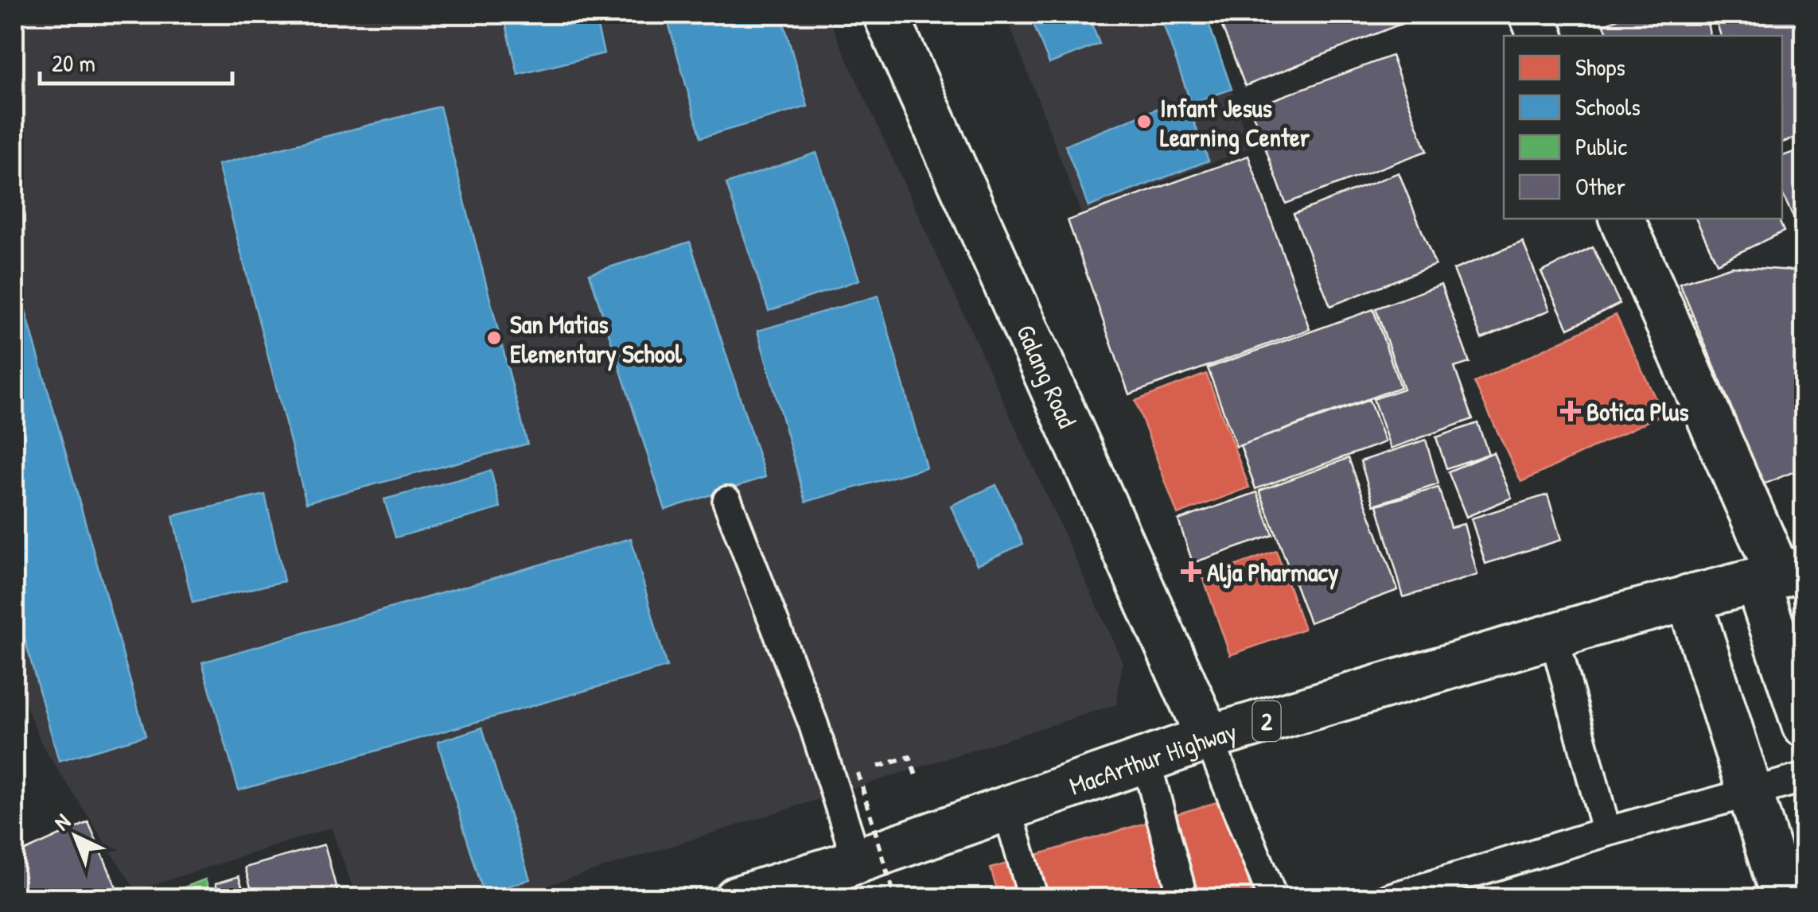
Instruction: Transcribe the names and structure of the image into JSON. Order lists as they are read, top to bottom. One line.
{"streets":{"main road":["Galang Road","2","MacArthur Highway"]},"crossings":[["Galang Road","MacArthur Highway"]],"places":{"other":["Infant Jesus Learning Center","San Matias Elementary School"],"health":["Botica Plus","Alja Pharmacy"]},"legend":["Shops","Schools","Public","Other"],"scale_bar":"20 m","north":"top left"}
